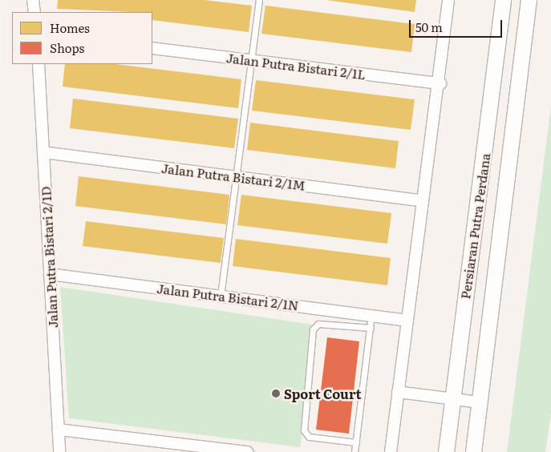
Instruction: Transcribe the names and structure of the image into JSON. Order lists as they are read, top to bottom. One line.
{"streets":{"main road":["Persiaran Putra Perdana"],"street":["Jalan Putra Bistari 2/1L","Jalan Putra Bistari 2/1M","Jalan Putra Bistari 2/1D","Jalan Putra Bistari 2/1N"]},"crossings":[["Jalan Putra Bistari 2/1M","Jalan Putra Bistari 2/1D"],["Jalan Putra Bistari 2/1D","Jalan Putra Bistari 2/1N"]],"places":["Sport Court"],"legend":["Homes","Shops"],"scale_bar":"50 m"}
